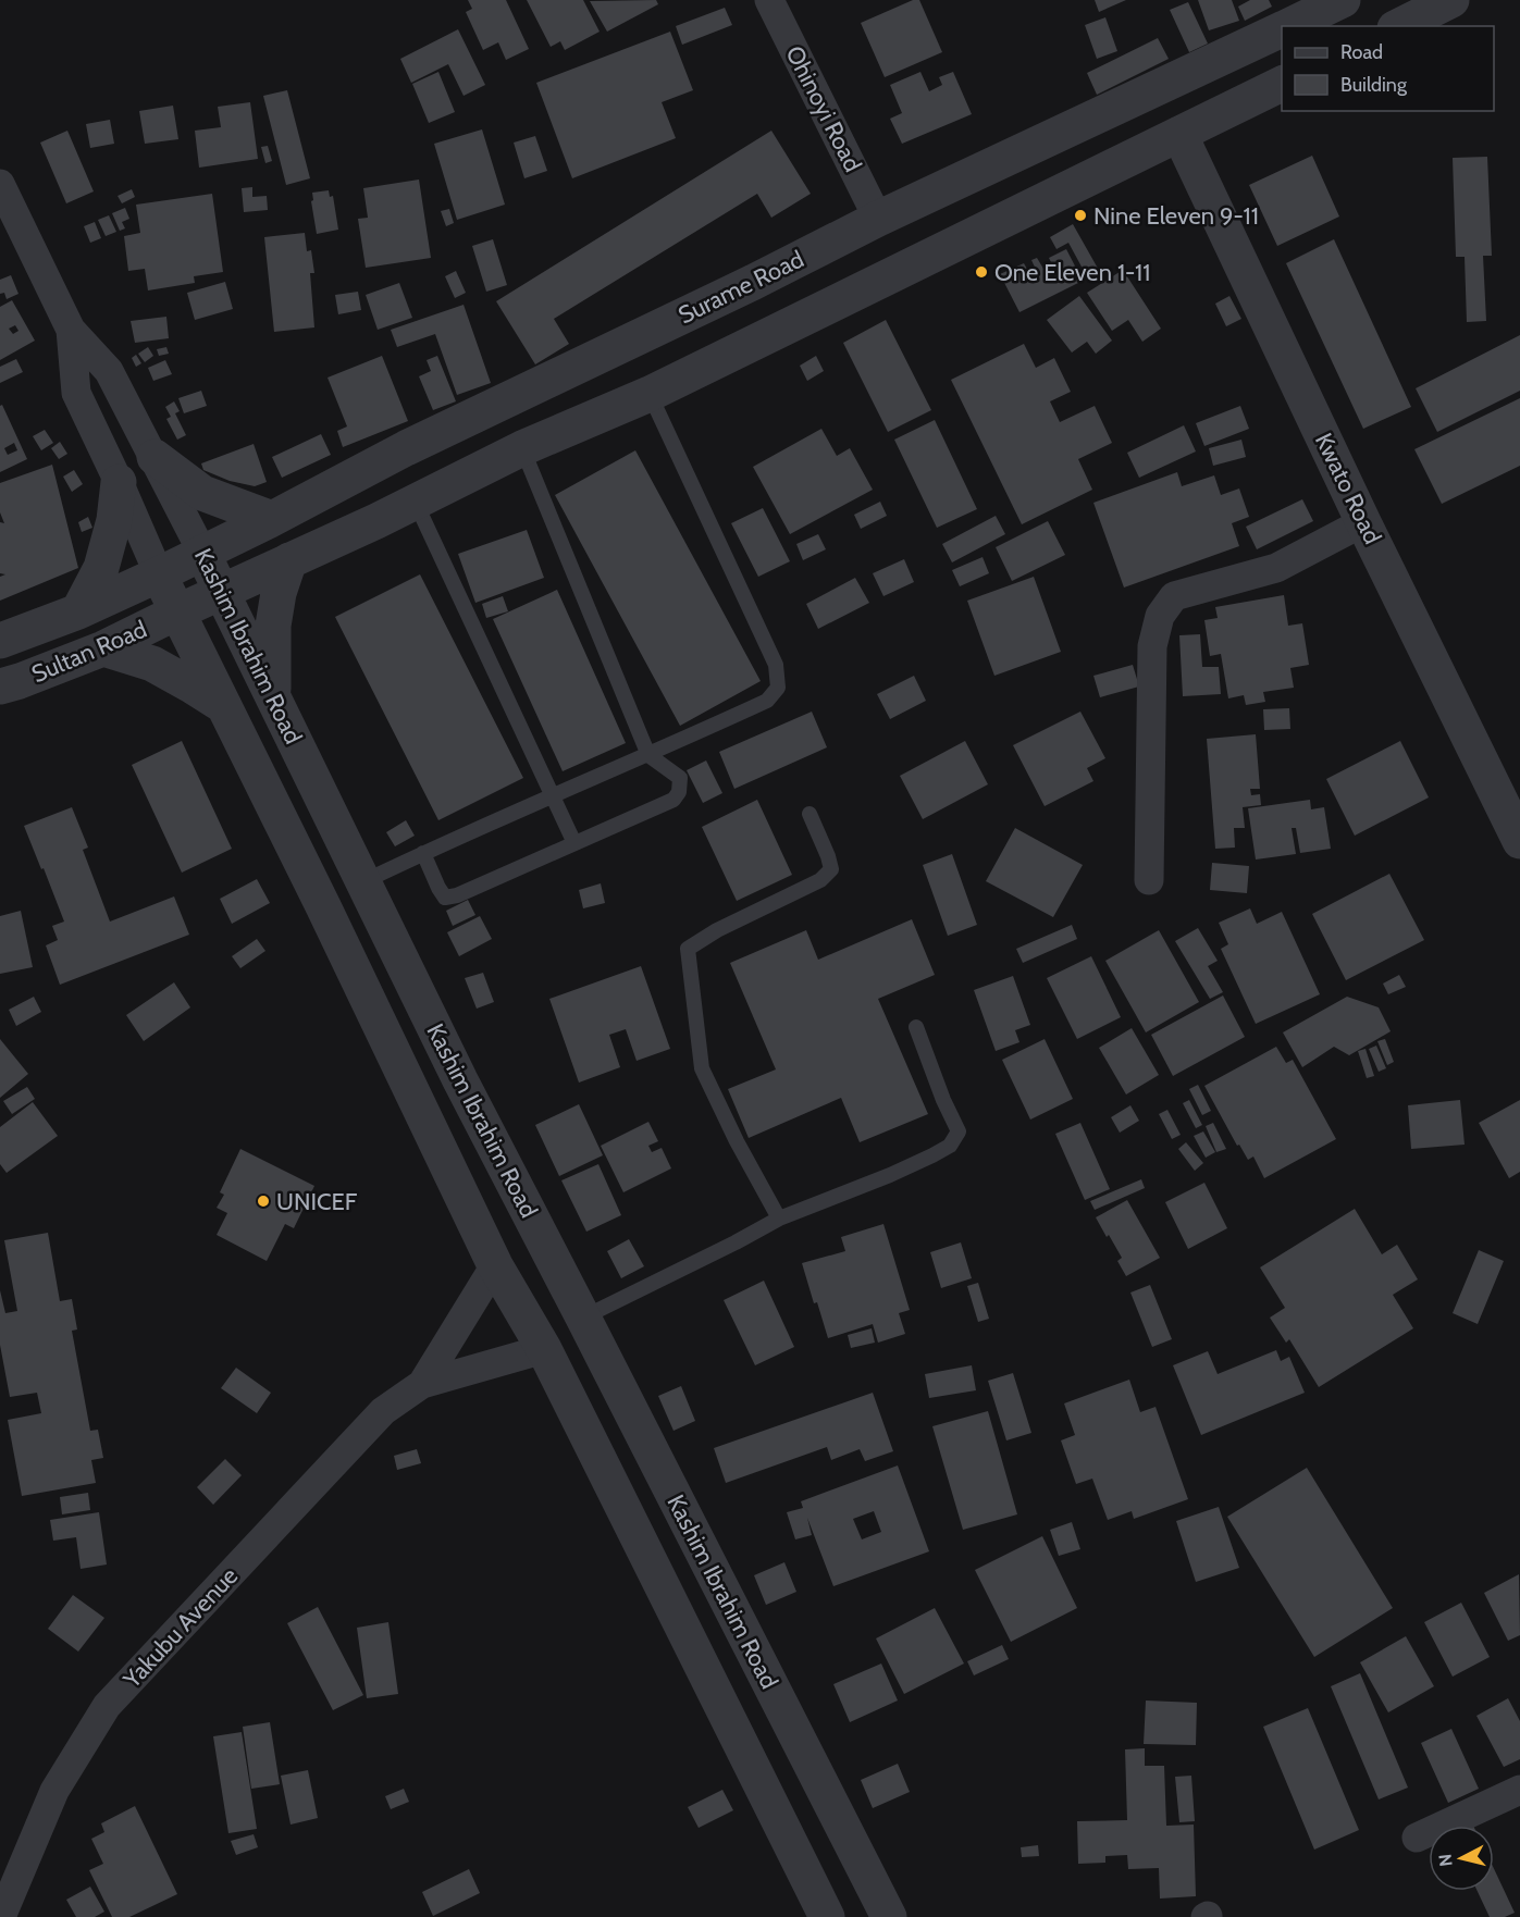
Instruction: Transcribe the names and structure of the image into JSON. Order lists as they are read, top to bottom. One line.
{"streets":{"street":["Ohinoyi Road","Surame Road","Kwato Road","Kashim Ibrahim Road","Sultan Road","Yakubu Avenue"]},"crossings":[["Ohinoyi Road","Surame Road"],["Surame Road","Kashim Ibrahim Road"],["Surame Road","Sultan Road"],["Kashim Ibrahim Road","Sultan Road"],["Kashim Ibrahim Road","Yakubu Avenue"]],"places":["Nine Eleven 9-11","One Eleven 1-11","UNICEF"],"legend":["Road","Building"],"north":"left"}
